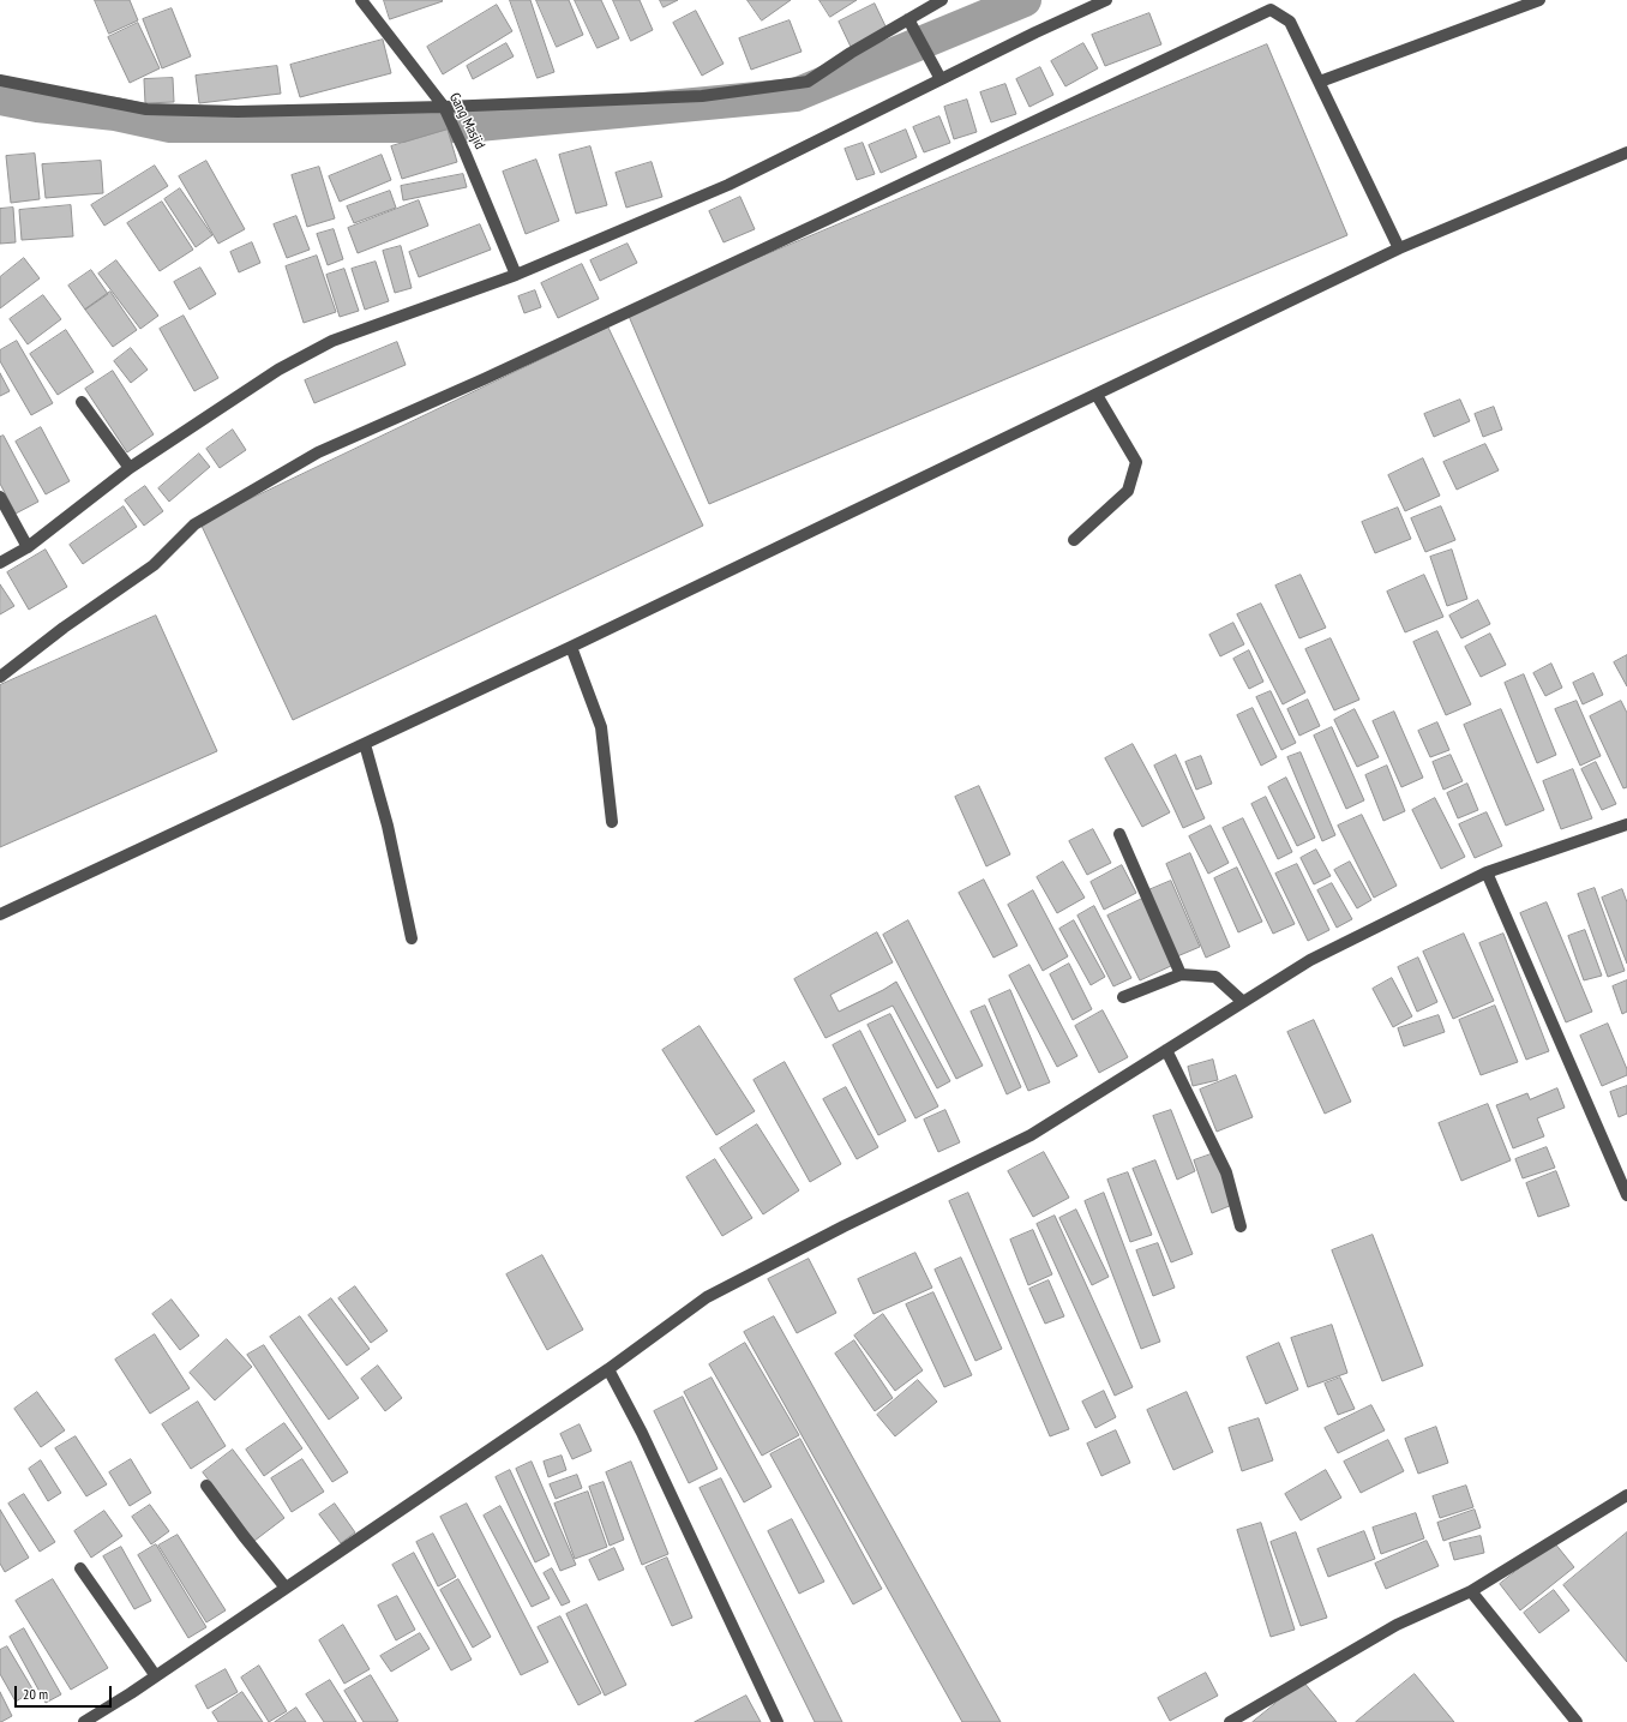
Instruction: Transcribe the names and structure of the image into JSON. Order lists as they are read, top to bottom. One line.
{"streets":{"street":["Gang Masjid"]},"scale_bar":"20 m"}
